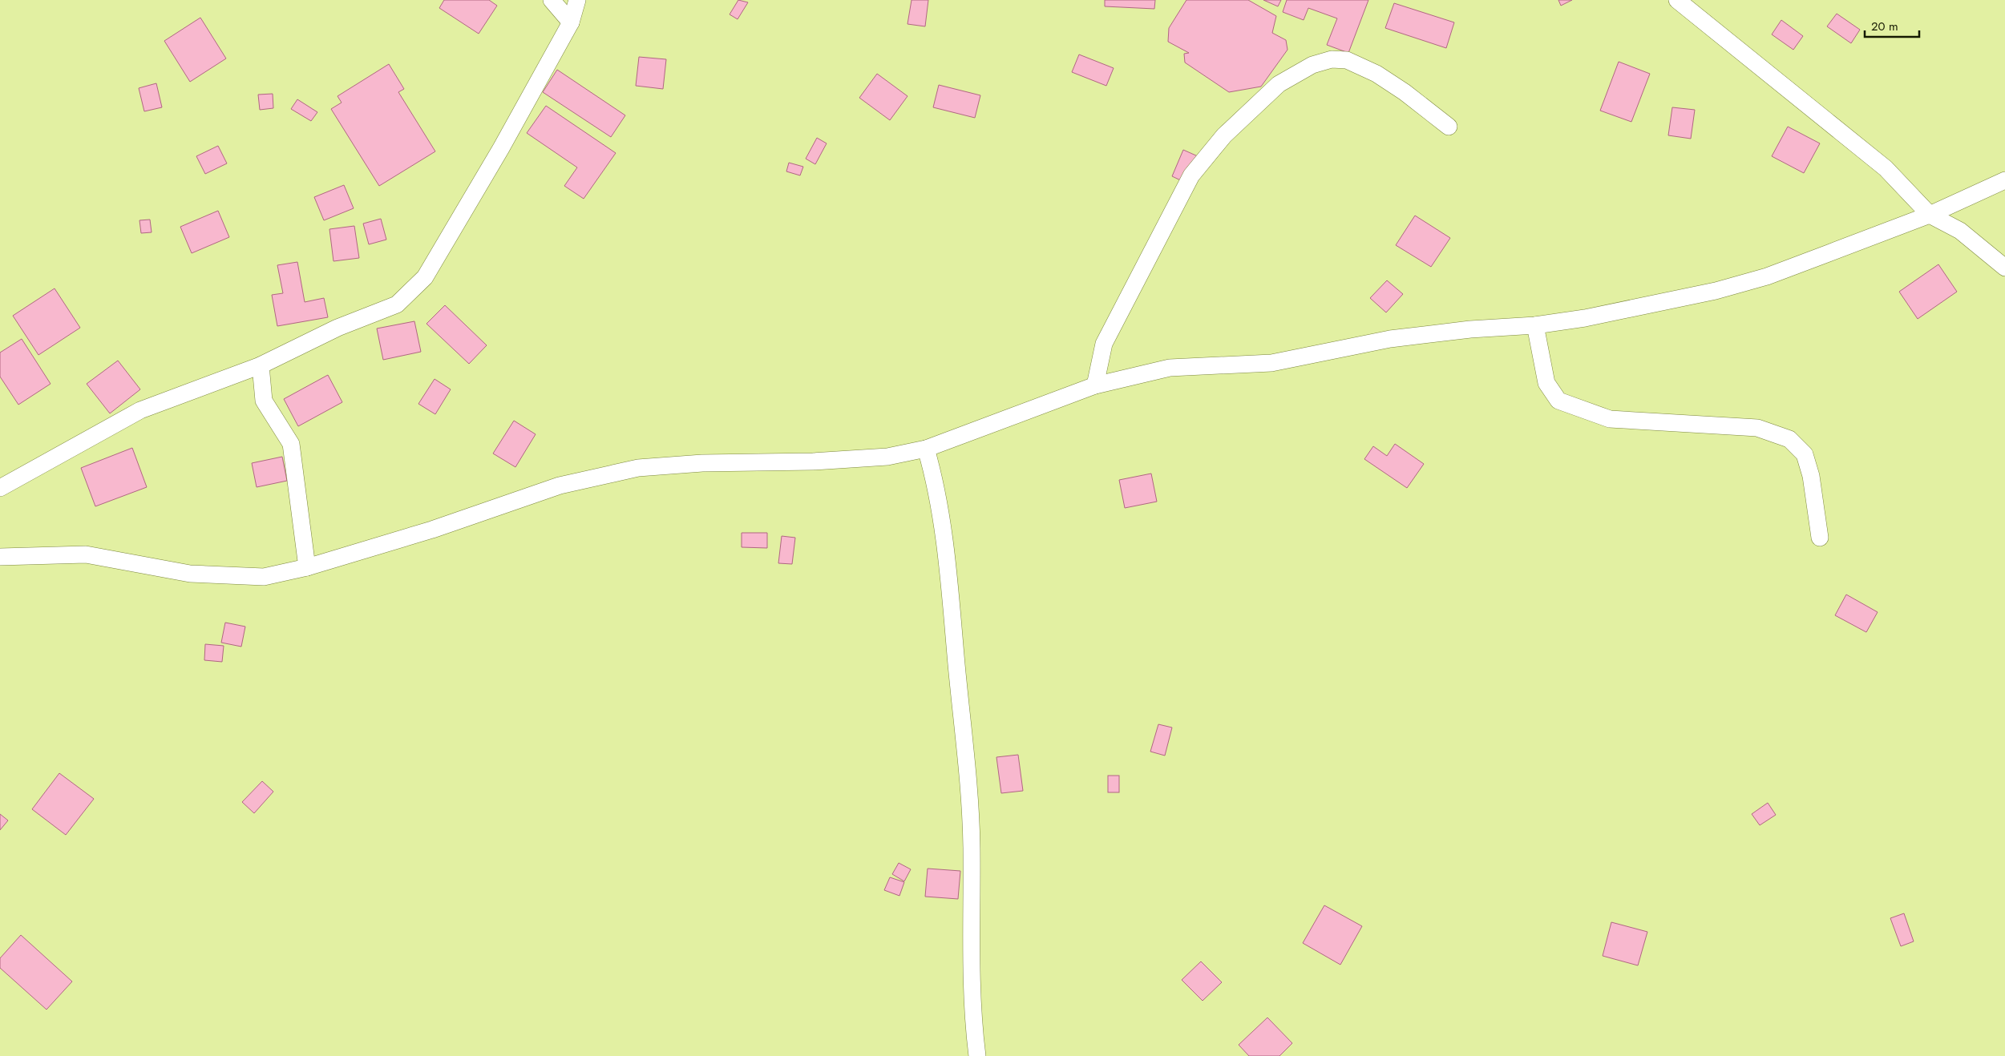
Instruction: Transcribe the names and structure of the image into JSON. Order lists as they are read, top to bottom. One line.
{"scale_bar":"20 m"}
